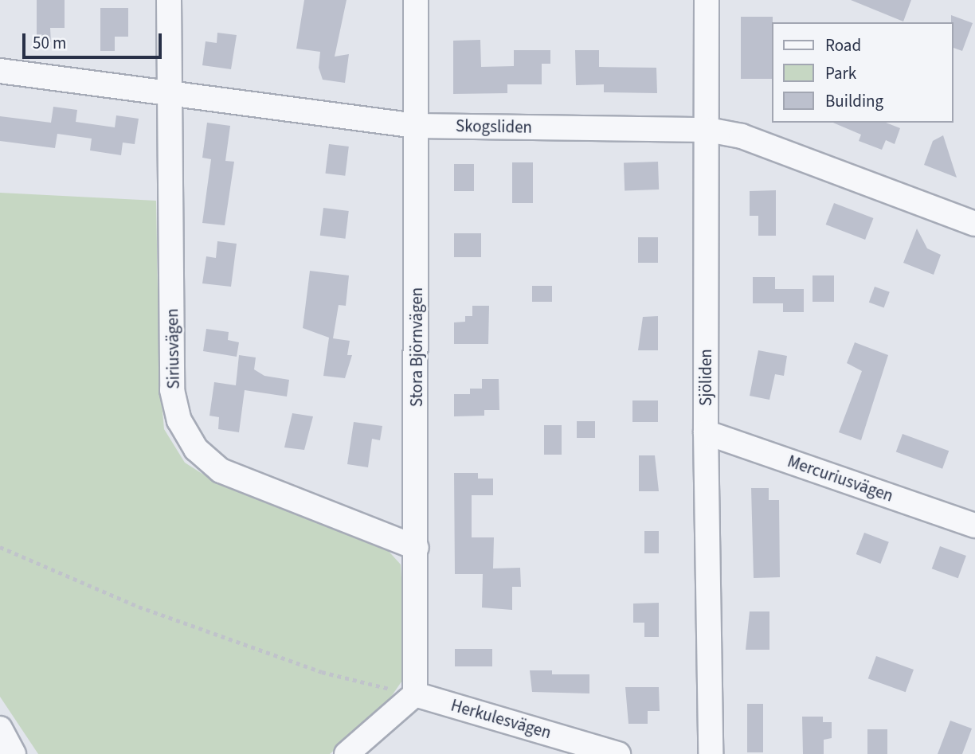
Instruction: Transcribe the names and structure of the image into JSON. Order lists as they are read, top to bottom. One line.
{"streets":{"street":["Skogsliden","Stora Björnvägen","Siriusvägen","Sjöliden","Mercuriusvägen","Herkulesvägen"]},"crossings":[["Skogsliden","Stora Björnvägen"],["Skogsliden","Siriusvägen"],["Skogsliden","Sjöliden"],["Stora Björnvägen","Siriusvägen"],["Stora Björnvägen","Herkulesvägen"],["Sjöliden","Mercuriusvägen"]],"legend":["Road","Park","Building"],"scale_bar":"50 m"}
